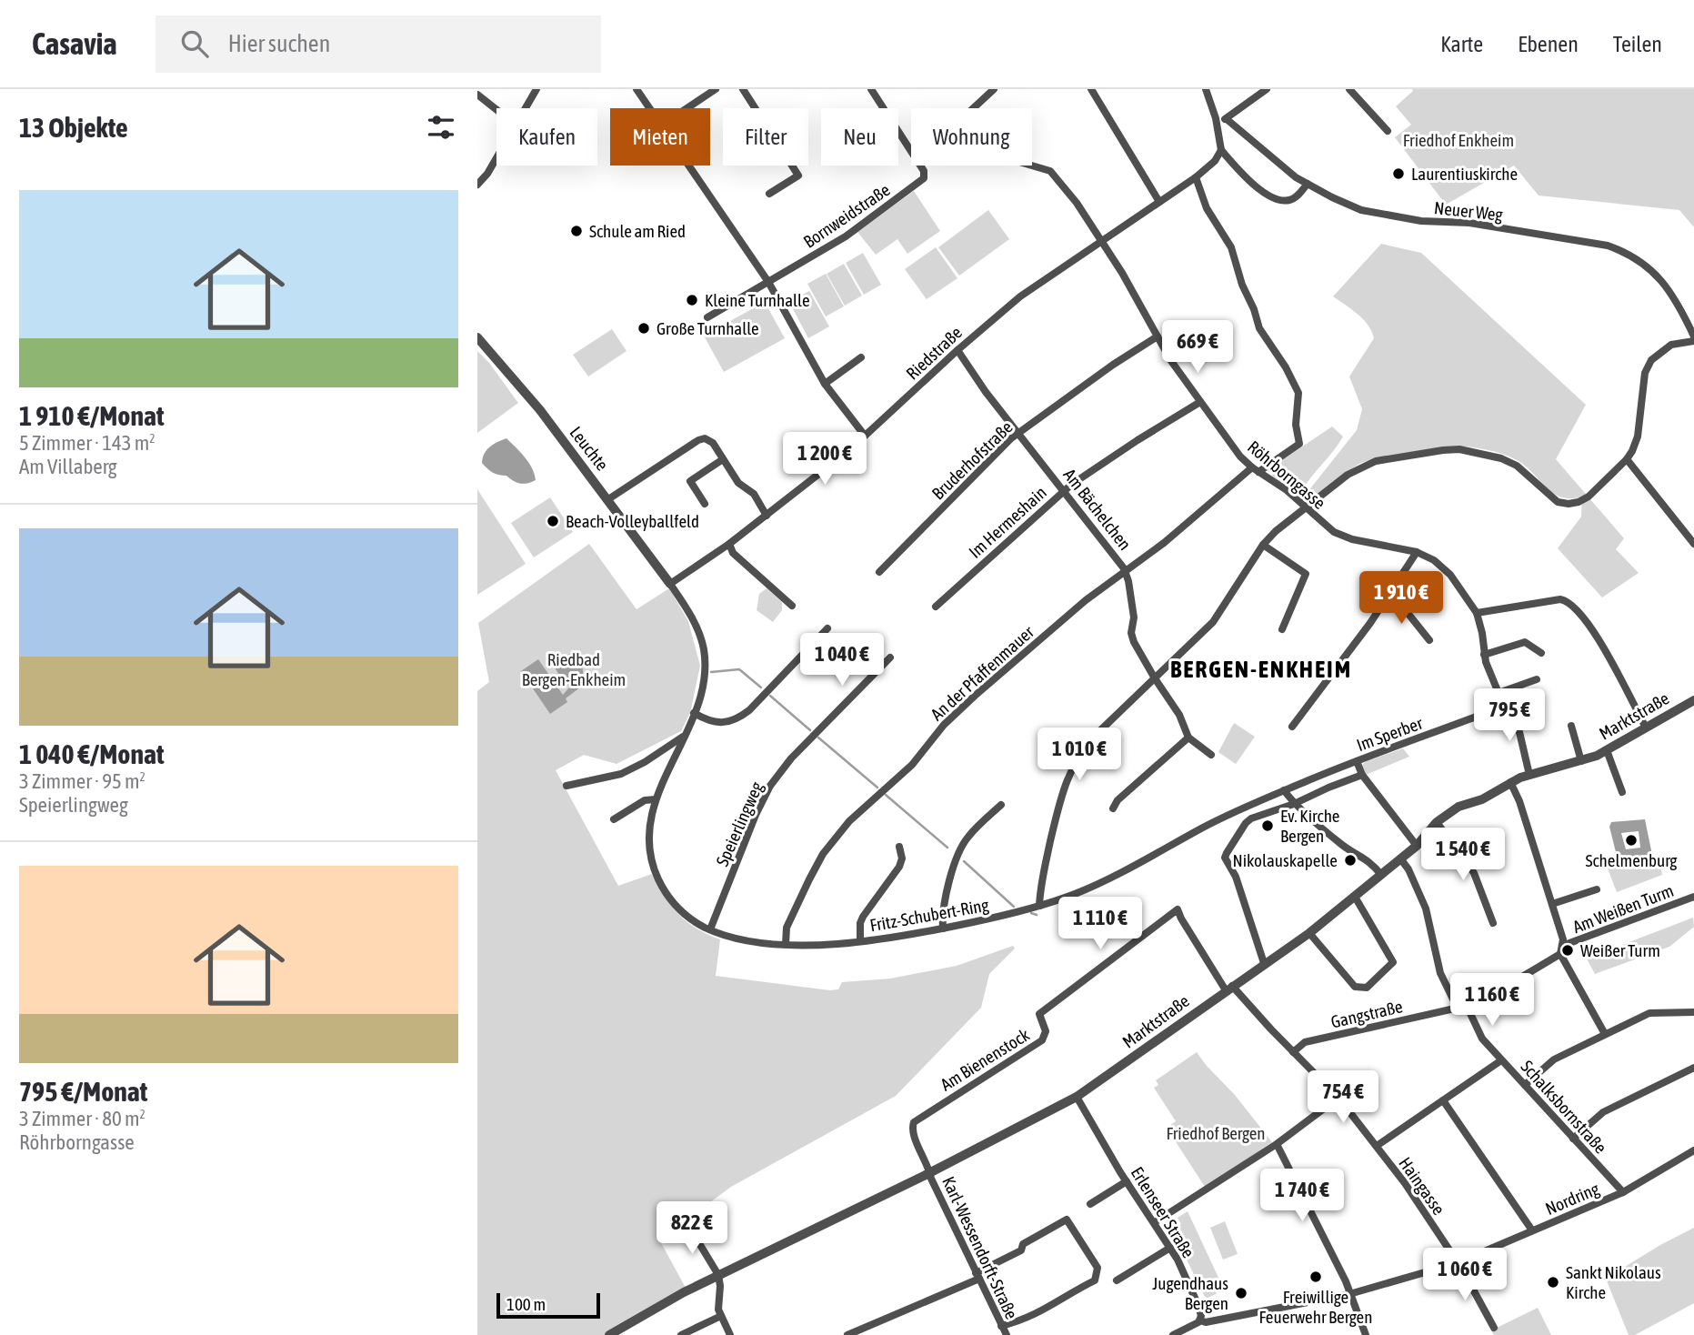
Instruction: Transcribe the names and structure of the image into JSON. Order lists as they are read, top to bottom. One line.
{"streets":{"street":["Neuer Weg","Bornweidstraße","Riedstraße","Leuchte","Bruderhofstraße","Röhrborngasse","Am Bächelchen","Im Hermeshain","An der Pfaffenmauer","Marktstraße","Im Sperber","Speierlingweg","Am Weißen Turm","Fritz-Schubert-Ring","Gangstraße","Am Bienenstock","Schalksbornstraße","Haingasse","Nordring","Erlenseer Straße","Karl-Wessendorft-Straße"]},"crossings":[["Riedstraße","Leuchte"],["Riedstraße","Röhrborngasse"],["Riedstraße","Am Bächelchen"],["Riedstraße","An der Pfaffenmauer"],["Riedstraße","Fritz-Schubert-Ring"],["Leuchte","Fritz-Schubert-Ring"],["Bruderhofstraße","Röhrborngasse"],["Bruderhofstraße","Am Bächelchen"],["Röhrborngasse","Im Hermeshain"],["Röhrborngasse","An der Pfaffenmauer"],["Röhrborngasse","Marktstraße"],["Röhrborngasse","Im Sperber"],["Am Bächelchen","Im Hermeshain"],["Am Bächelchen","An der Pfaffenmauer"],["An der Pfaffenmauer","Fritz-Schubert-Ring"],["Marktstraße","Im Sperber"],["Marktstraße","Am Bienenstock"],["Marktstraße","Haingasse"],["Marktstraße","Erlenseer Straße"],["Marktstraße","Karl-Wessendorft-Straße"],["Im Sperber","Fritz-Schubert-Ring"],["Speierlingweg","Fritz-Schubert-Ring"],["Am Weißen Turm","Gangstraße"],["Gangstraße","Schalksbornstraße"],["Gangstraße","Haingasse"],["Am Bienenstock","Haingasse"],["Am Bienenstock","Karl-Wessendorft-Straße"],["Schalksbornstraße","Nordring"],["Haingasse","Nordring"],["Nordring","Erlenseer Straße"]],"districts":["BERGEN-ENKHEIM"],"parks":["Friedhof Enkheim","Riedbad Bergen-Enkheim","Friedhof Bergen"],"places":["Laurentiuskirche","Schule am Ried","Kleine Turnhalle","Große Turnhalle","Beach-Volleyballfeld","Ev. Kirche Bergen","Schelmenburg","Nikolauskapelle","Weißer Turm","Freiwillige Feuerwehr Bergen","Sankt Nikolaus Kirche","Jugendhaus Bergen"],"scale_bar":"100 m","page":{"header":"Casavia","search":"Hier suchen","nav":["Karte","Ebenen","Teilen"],"heading":"13 Objekte","chip":["Kaufen","Mieten","Filter","Neu","Wohnung"],"list":[{"name":"1 910 €/Monat","note":"5 Zimmer · 143 m² · Am Villaberg"},{"name":"1 040 €/Monat","note":"3 Zimmer · 95 m² · Speierlingweg"},{"name":"795 €/Monat","note":"3 Zimmer · 80 m² · Röhrborngasse"}],"price":["669 €","1 200 €","1 910 €","1 040 €","795 €","1 010 €","1 540 €","1 110 €","1 160 €","754 €","1 740 €","822 €","1 060 €"],"scale":"100 m"}}
